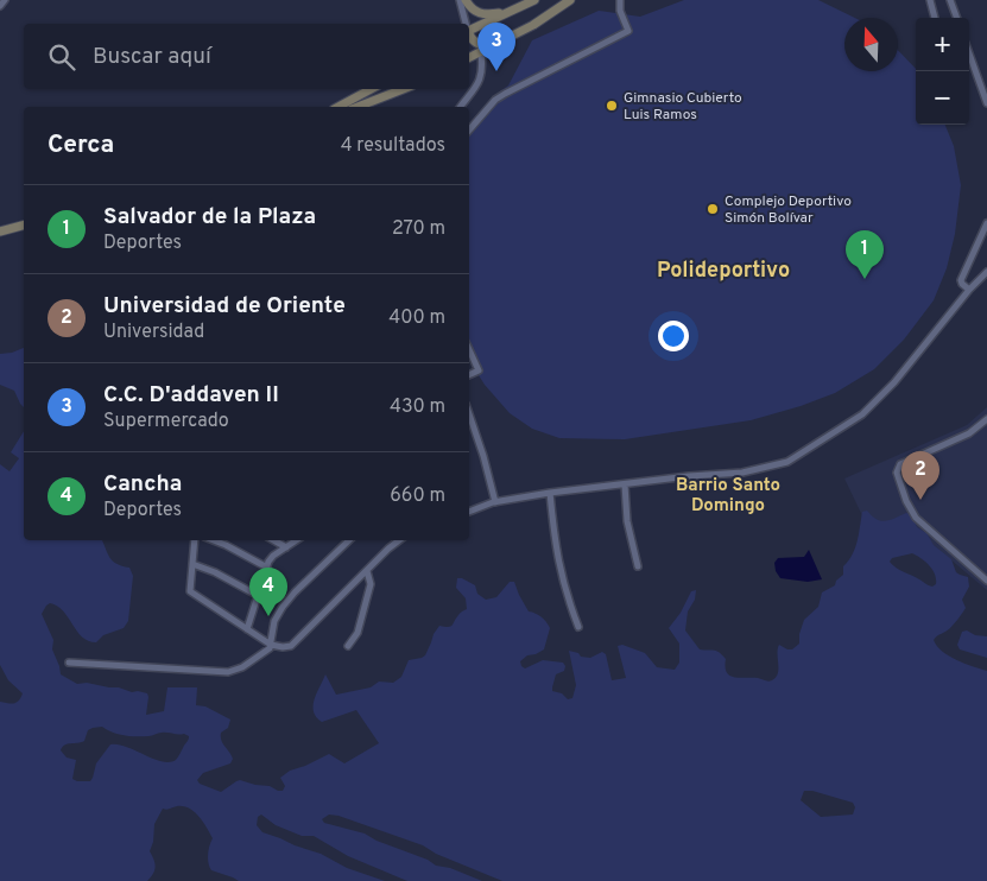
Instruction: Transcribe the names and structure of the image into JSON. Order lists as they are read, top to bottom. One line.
{"districts":["Polideportivo","Barrio Santo Domingo"],"places":["Gimnasio Cubierto Luis Ramos","Complejo Deportivo Simón Bolívar"],"north":"top","page":{"map_buttons":["+","−"],"pins":["3","1","2","4"],"search":"Buscar aquí","heading":["Cerca","4 resultados"],"list":[{"mark":"1","name":"Salvador de la Plaza","note":"Deportes","value":"270 m"},{"mark":"2","name":"Universidad de Oriente","note":"Universidad","value":"400 m"},{"mark":"3","name":"C.C. D'addaven II","note":"Supermercado","value":"430 m"},{"mark":"4","name":"Cancha","note":"Deportes","value":"660 m"}]}}
